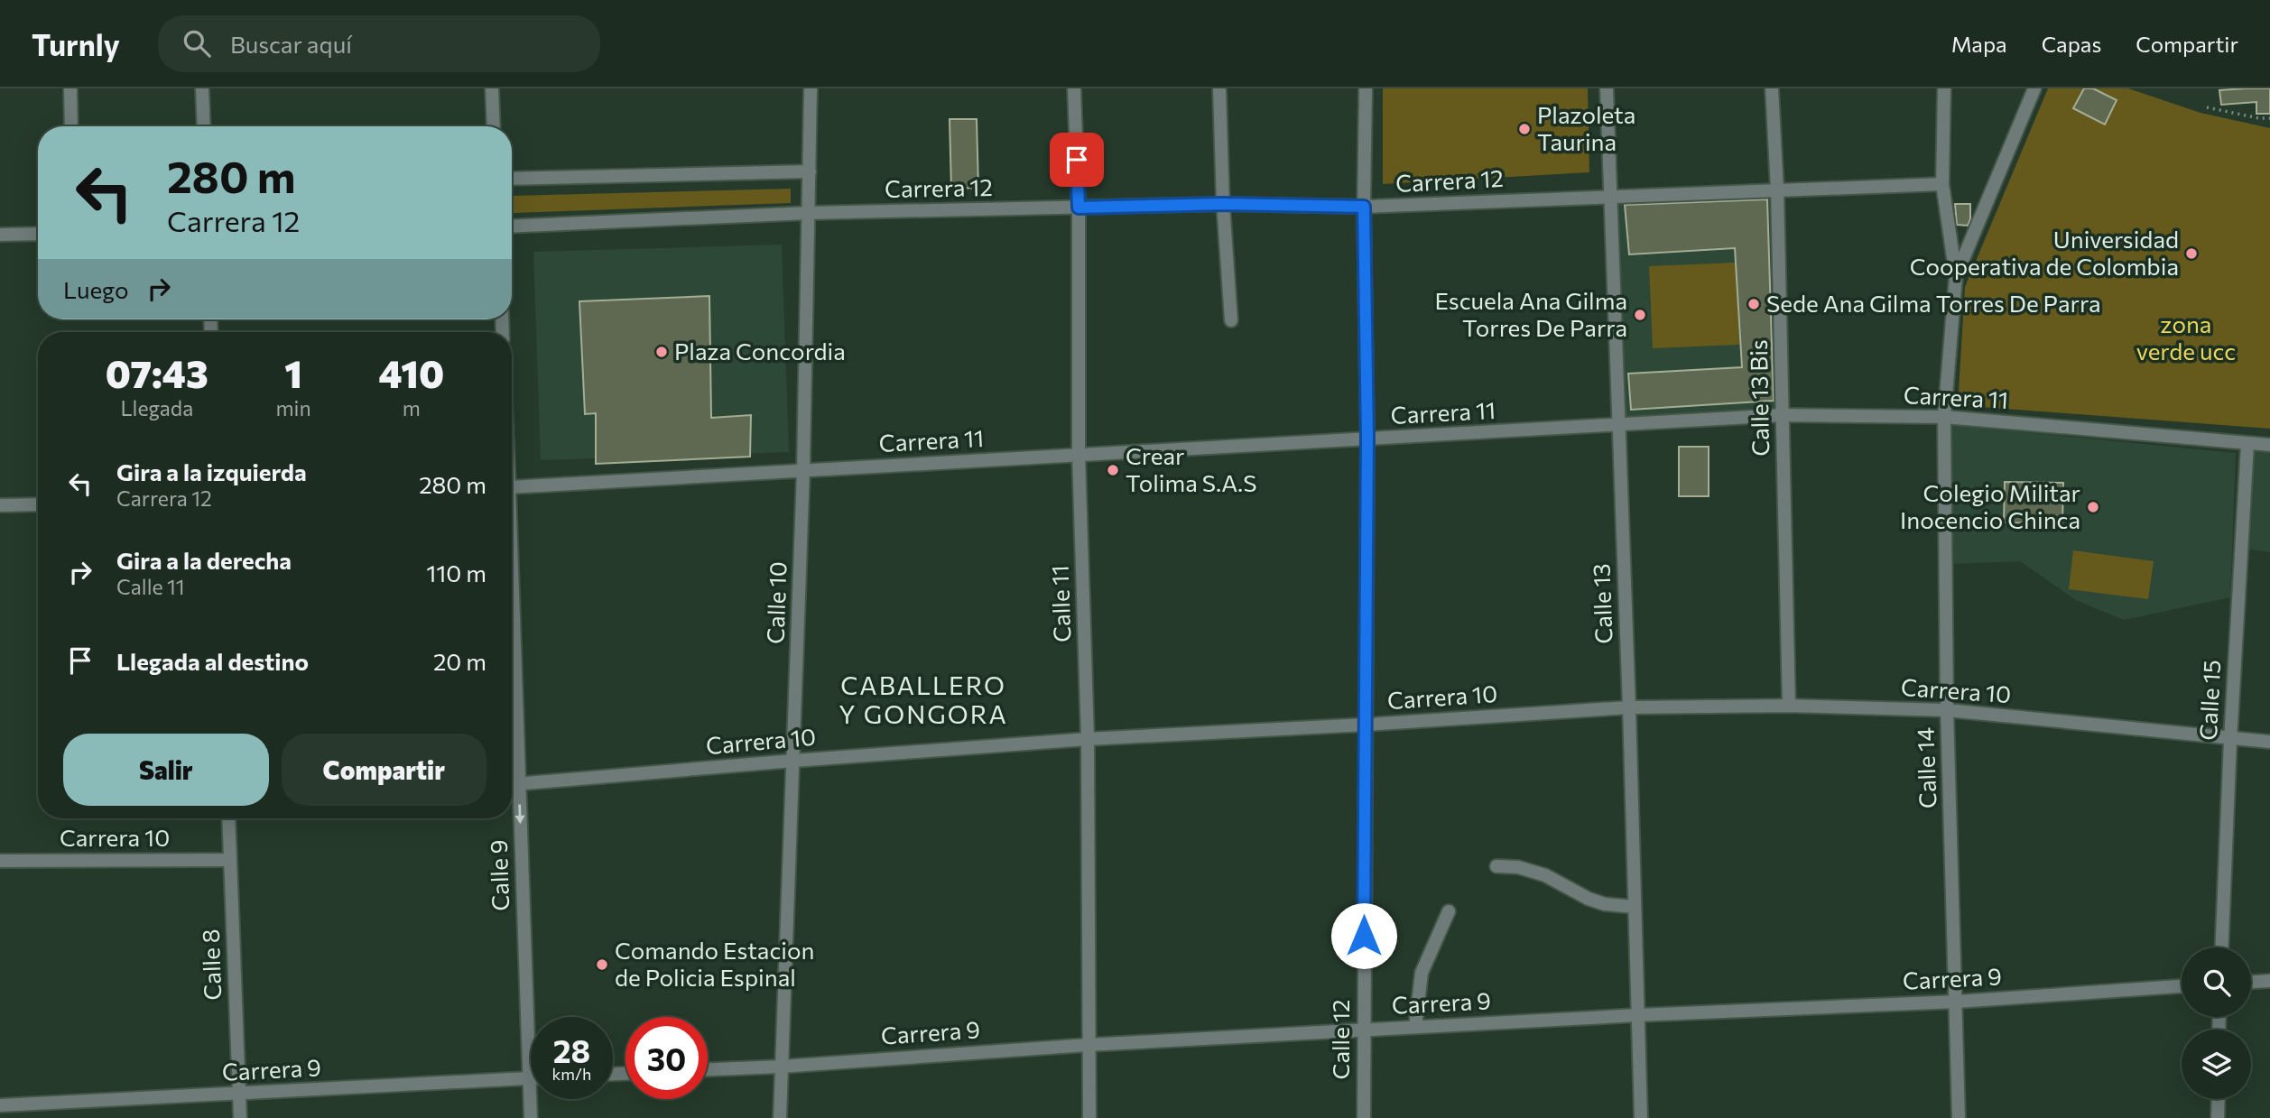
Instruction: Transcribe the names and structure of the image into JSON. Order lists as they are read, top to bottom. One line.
{"streets":{"street":["Carrera 12","Calle 13 Bis","Carrera 11","Calle 10","Calle 11","Calle 13","Carrera 10","Calle 15","Calle 14","Calle 9","Calle 8","Carrera 9","Calle 12"]},"crossings":[["Carrera 12","Calle 13 Bis"],["Carrera 12","Calle 10"],["Carrera 12","Calle 11"],["Carrera 12","Calle 13"],["Carrera 12","Calle 12"],["Calle 13 Bis","Carrera 11"],["Calle 13 Bis","Carrera 10"],["Carrera 11","Calle 10"],["Carrera 11","Calle 11"],["Carrera 11","Calle 13"],["Carrera 11","Calle 15"],["Carrera 11","Calle 14"],["Carrera 11","Calle 12"],["Calle 10","Carrera 10"],["Calle 10","Carrera 9"],["Calle 11","Carrera 10"],["Calle 11","Carrera 9"],["Calle 13","Carrera 10"],["Calle 13","Carrera 9"],["Carrera 10","Calle 15"],["Carrera 10","Calle 14"],["Carrera 10","Calle 9"],["Carrera 10","Calle 8"],["Carrera 10","Calle 12"],["Calle 14","Carrera 9"],["Calle 9","Carrera 9"],["Calle 8","Carrera 9"],["Carrera 9","Calle 12"]],"one_way":["Calle 9"],"districts":["CABALLERO Y GONGORA"],"parks":["zona verde ucc"],"places":["Plazoleta Taurina","Universidad Cooperativa de Colombia","Sede Ana Gilma Torres De Parra","Escuela Ana Gilma Torres De Parra","Plaza Concordia","Crear Tolima S.A.S","Colegio Militar Inocencio Chinca","Comando Estacion de Policia Espinal"],"page":{"header":"Turnly","search":"Buscar aquí","nav":["Mapa","Capas","Compartir"],"turn":["280 m","Carrera 12"],"then":"Luego","eta":["07:43","Llegada","1","min","410","m"],"list":[{"name":"Gira a la izquierda","note":"Carrera 12","value":"280 m"},{"name":"Gira a la derecha","note":"Calle 11","value":"110 m"},{"name":"Llegada al destino","value":"20 m"}],"buttons":["Salir","Compartir"],"speed":"28 km/h","limit":"30"}}
